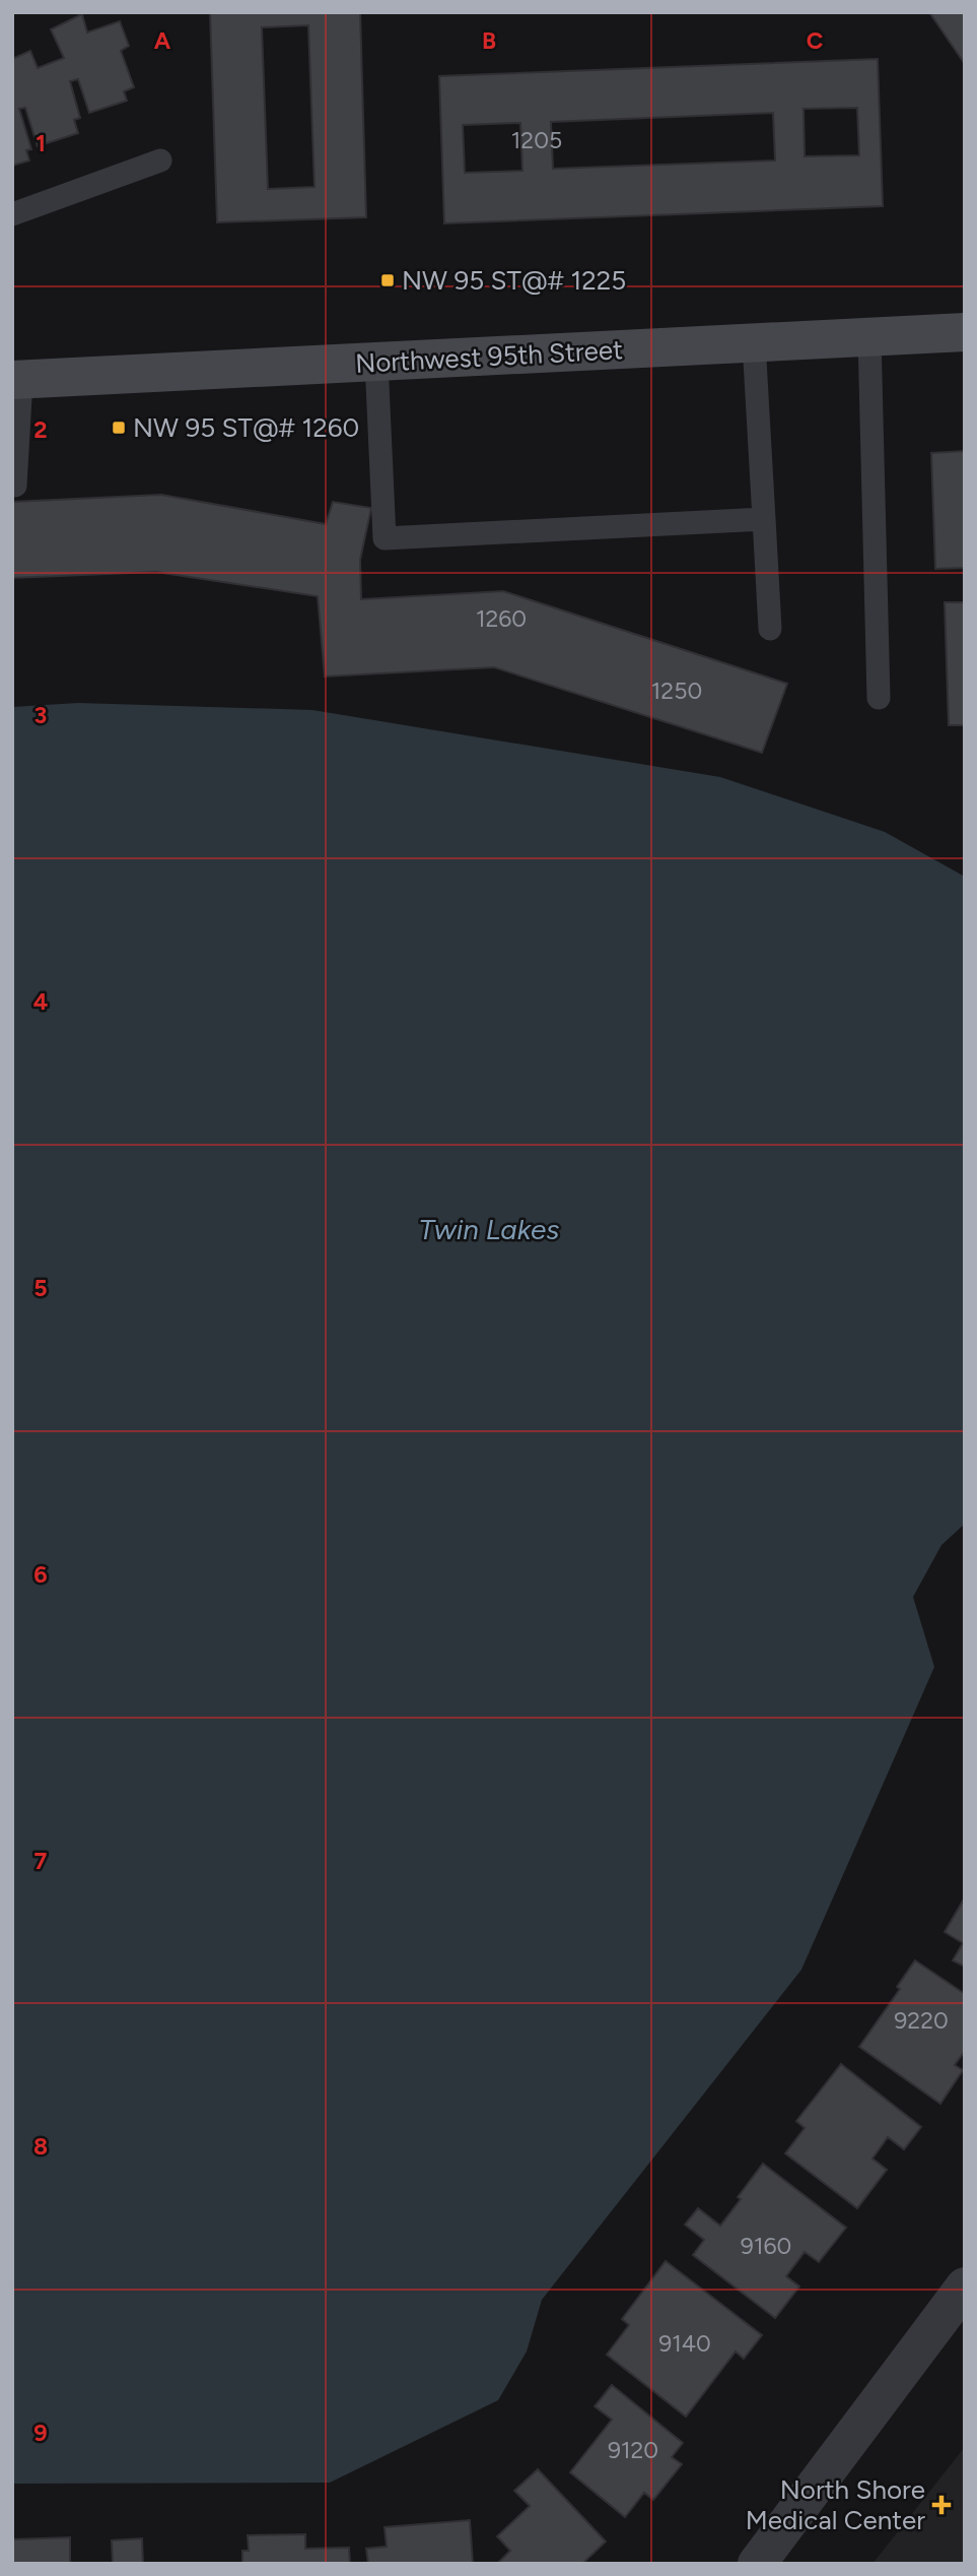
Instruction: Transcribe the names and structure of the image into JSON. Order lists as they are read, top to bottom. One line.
{"streets":{"main road":["Northwest 95th Street"]},"water":["Twin Lakes"],"places":{"transit":["NW 95 ST@# 1225","NW 95 ST@# 1260"],"health":["North Shore Medical Center"]},"house_numbers":["1205","1260","1250","9220","9160","9140","9120"],"grid":{"columns":["A","B","C"],"rows":["1","2","3","4","5","6","7","8","9"]}}
